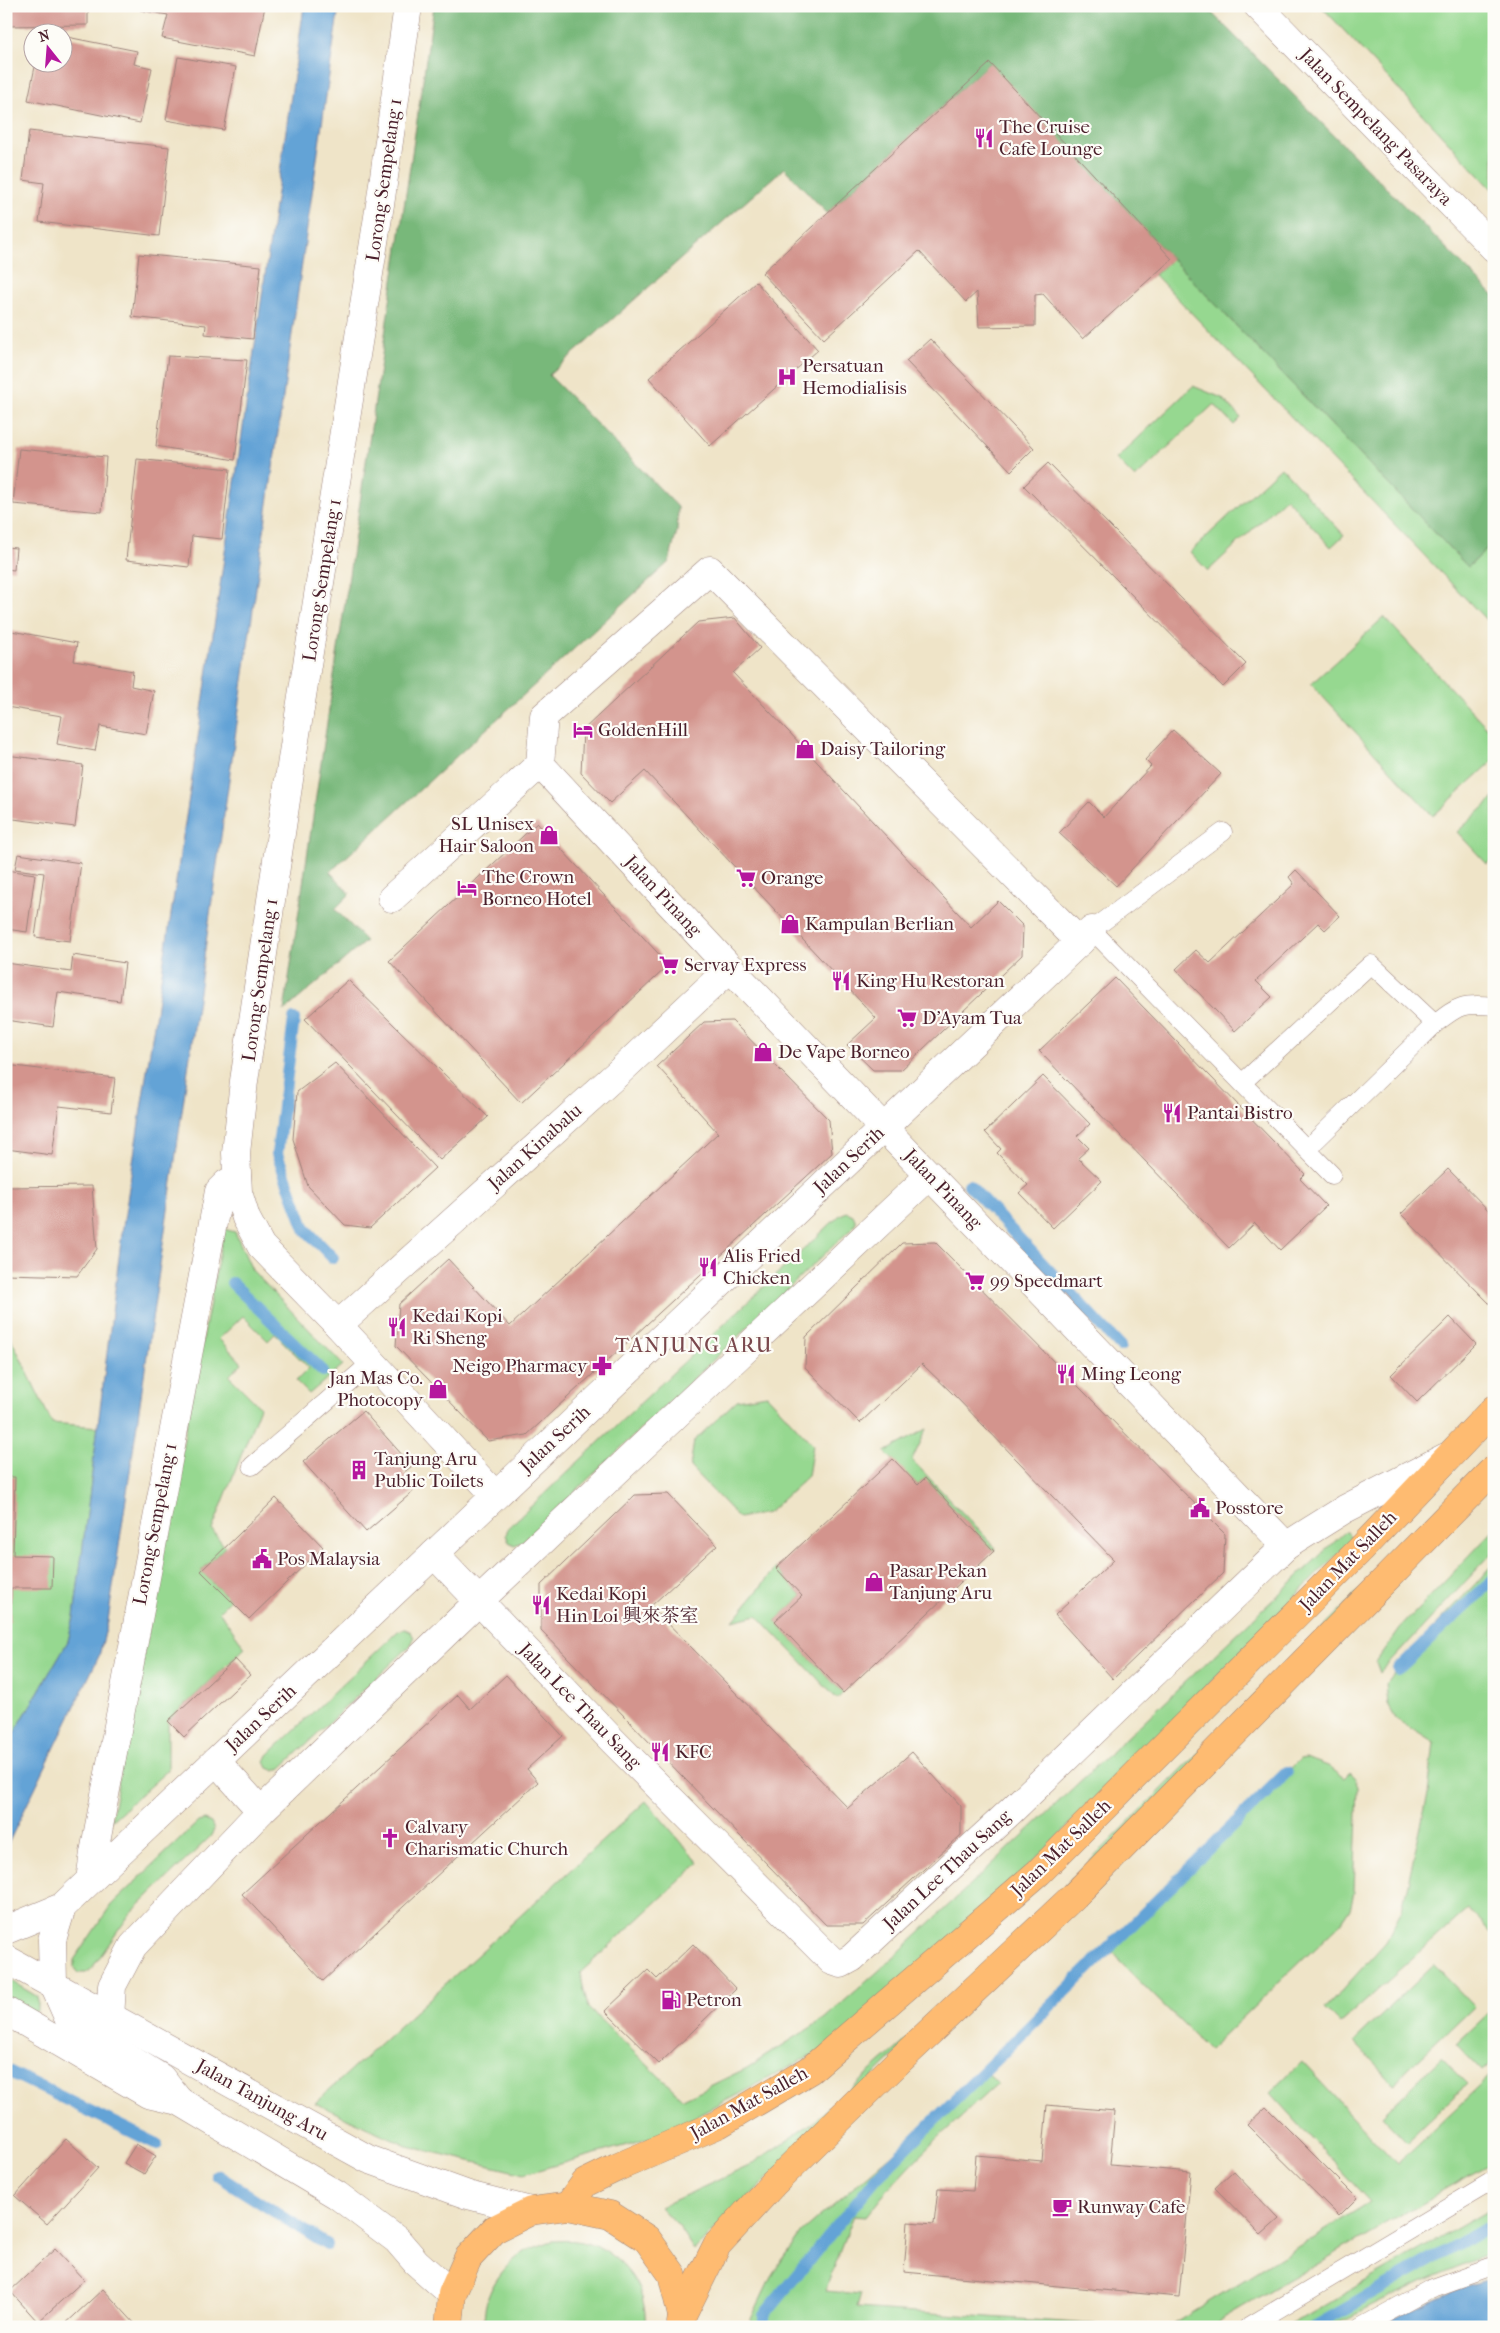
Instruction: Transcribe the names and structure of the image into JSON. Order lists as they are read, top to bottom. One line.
{"streets":{"main road":["Jalan Mat Salleh"],"street":["Jalan Sempelang Pasaraya","Lorong Sempelang 1","Jalan Pinang","Jalan Kinabalu","Jalan Serih","Jalan Lee Thau Sang","Jalan Tanjung Aru"]},"crossings":[["Lorong Sempelang 1","Jalan Serih"],["Jalan Pinang","Jalan Kinabalu"],["Jalan Pinang","Jalan Serih"],["Jalan Pinang","Jalan Lee Thau Sang"],["Jalan Mat Salleh","Jalan Lee Thau Sang"]],"districts":["TANJUNG ARU"],"places":{"restaurant":["The Cruise Cafe Lounge","King Hu Restoran","Pantai Bistro","Alis Fried Chicken","Kedai Kopi Ri Sheng","Ming Leong","Kedai Kopi Hin Loi 興來茶室","KFC"],"hospital":["Persatuan Hemodialisis"],"hotel":["GoldenHill","The Crown Borneo Hotel"],"shop":["Daisy Tailoring","SL Unisex Hair Saloon","Kampulan Berlian","De Vape Borneo","Jan Mas Co. Photocopy","Pasar Pekan Tanjung Aru"],"supermarket":["Orange","Servay Express","D'Ayam Tua","99 Speedmart"],"pharmacy":["Neigo Pharmacy"],"building":["Tanjung Aru Public Toilets"],"public building":["Posstore","Pos Malaysia"],"church":["Calvary Charismatic Church"],"fuel station":["Petron"],"cafe":["Runway Cafe"]},"north":"top"}
